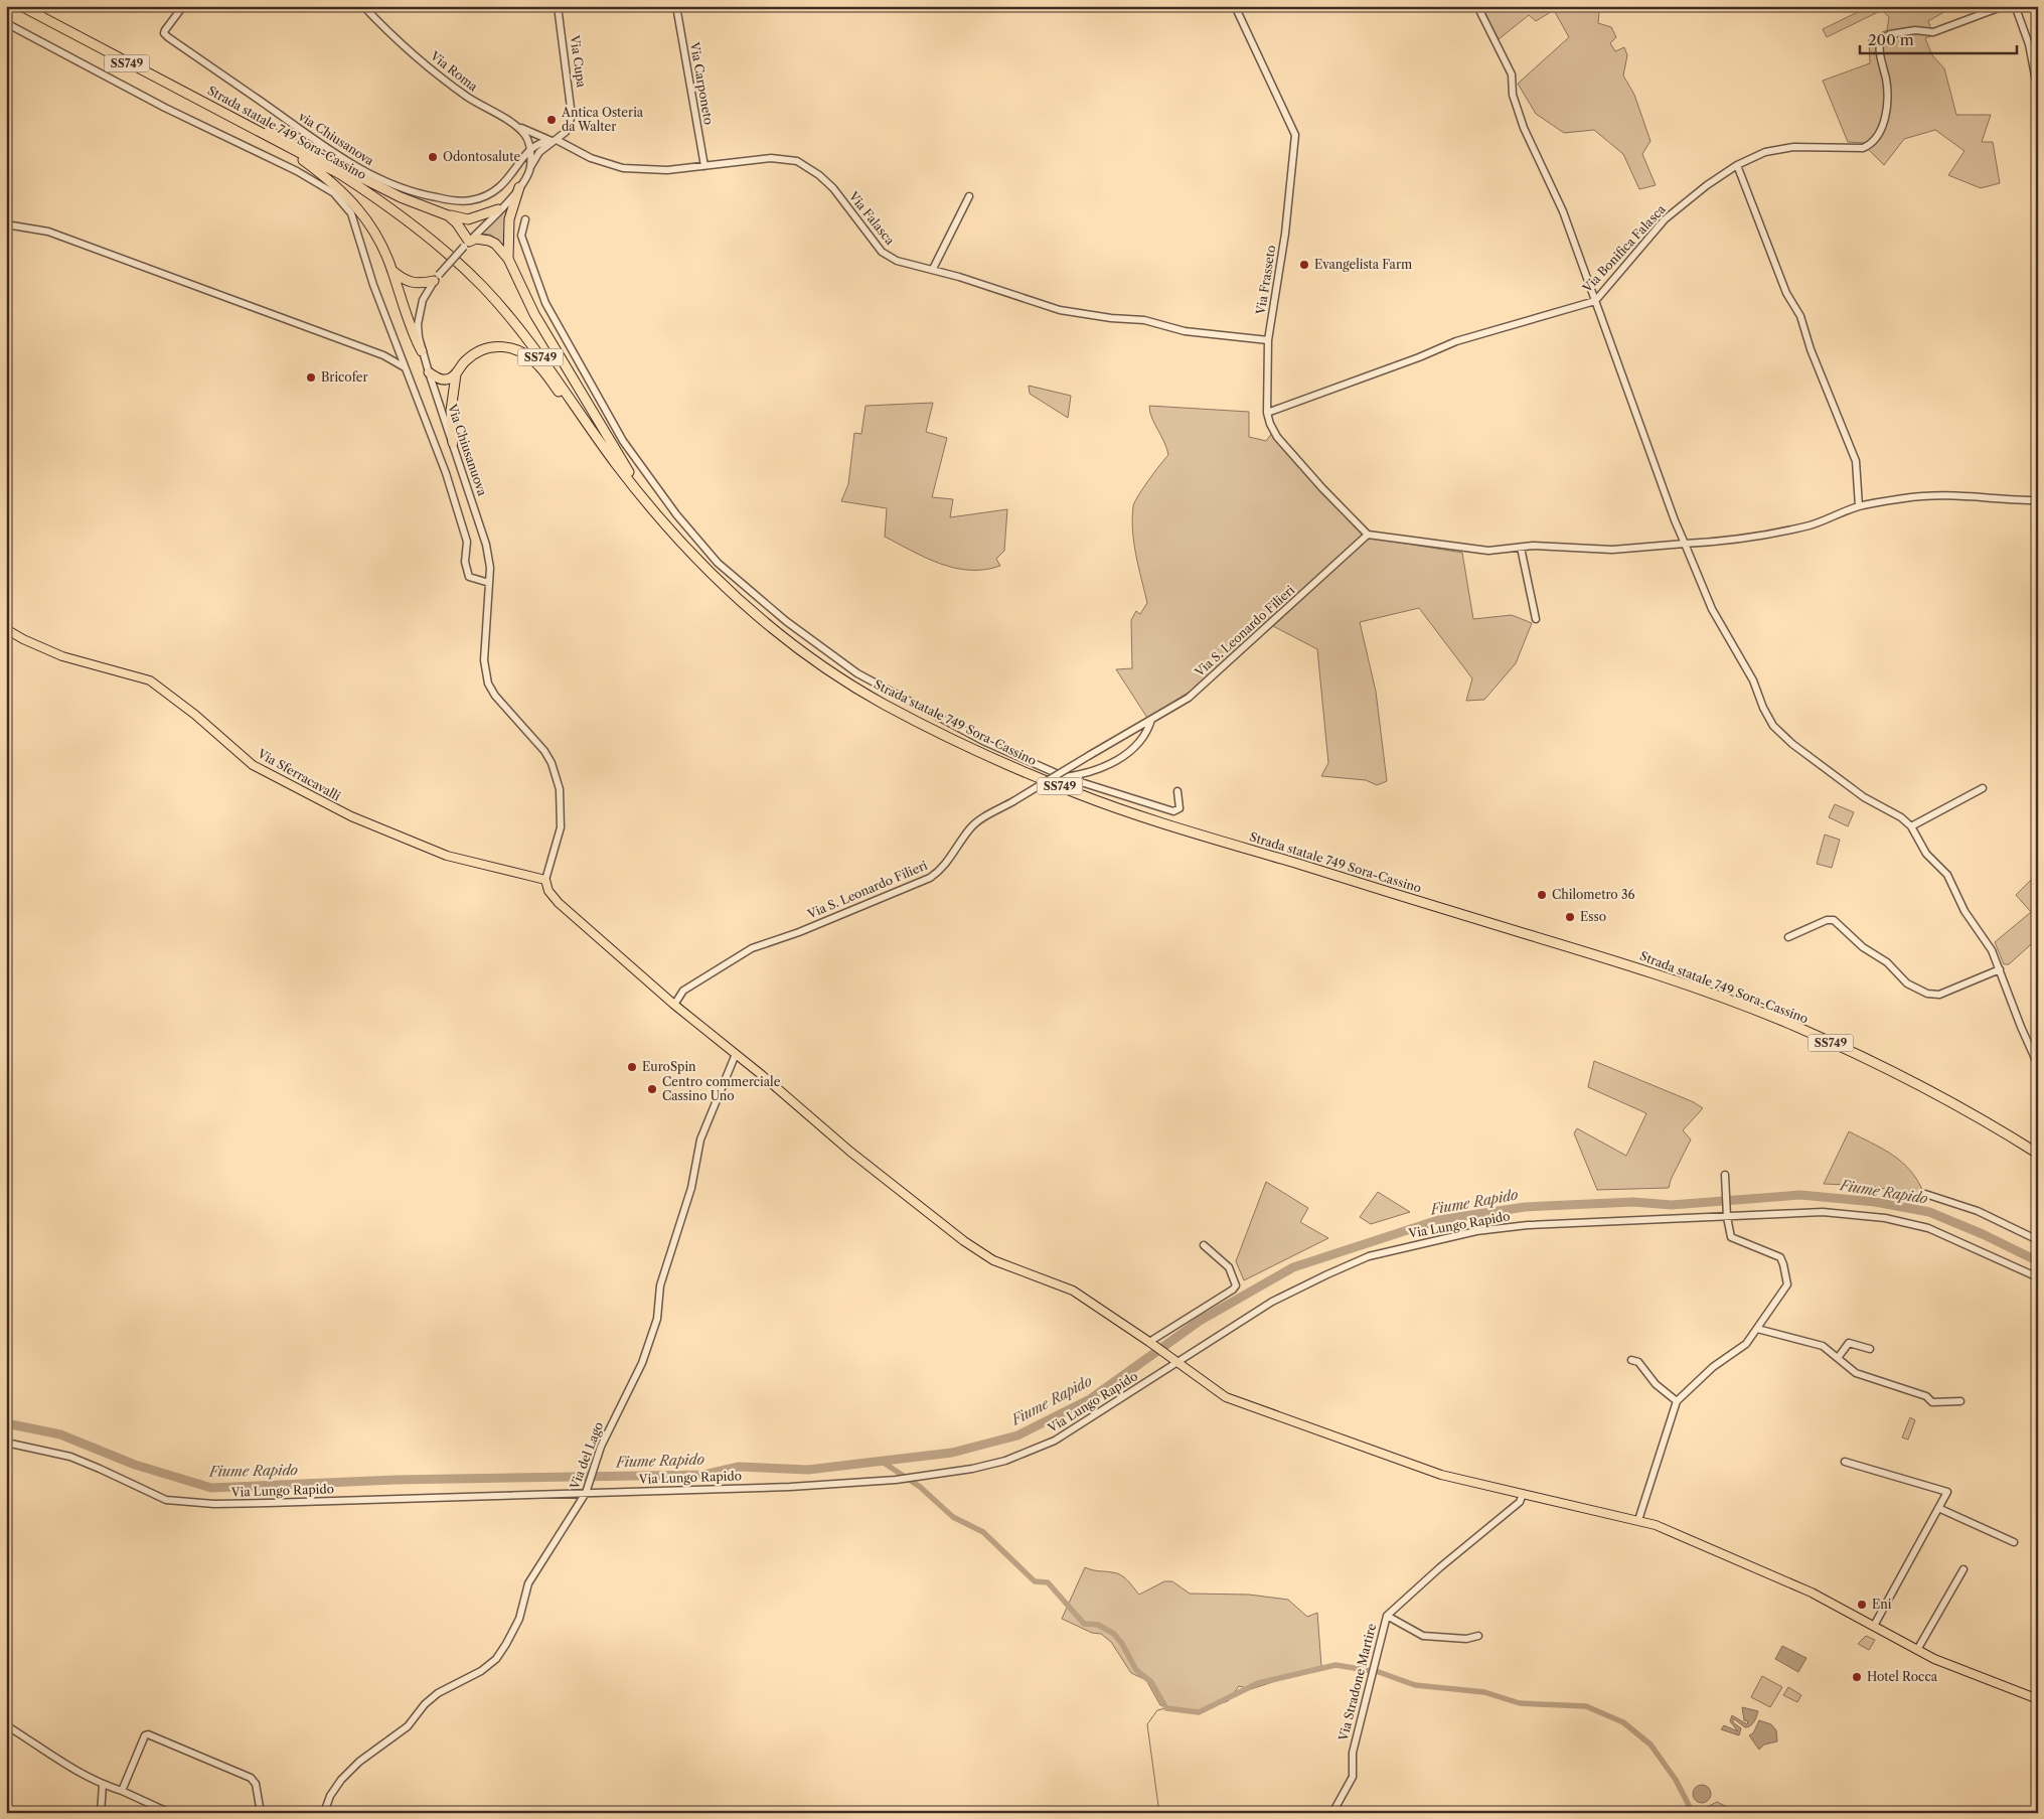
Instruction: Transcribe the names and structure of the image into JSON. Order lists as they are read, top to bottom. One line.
{"streets":{"highway":["SS749","Strada statale 749 Sora-Cassino"],"main road":["Via Sferracavalli"],"street":["Via Cupa","Via Roma","Via Carponeto","via Chiusanova","Via Falasca","Via Bonifica Falasca","Via Frasseto","Via Chiusanuova","Via S. Leonardo Filieri","Via Lungo Rapido","Via del Lago","Via Stradone Martire"]},"crossings":[["Via Cupa","Via Falasca"],["Via Cupa","Via Chiusanuova"],["Via Roma","via Chiusanova"],["Via Roma","Via Falasca"],["Via Carponeto","Via Falasca"],["Via Falasca","Via Frasseto"],["Via Bonifica Falasca","Via Frasseto"],["Via Frasseto","Via S. Leonardo Filieri"],["Via Chiusanuova","Via Sferracavalli"],["Via Lungo Rapido","Via del Lago"]],"water":["Fiume Rapido"],"places":["Antica Osteria da Walter","Odontosalute","Evangelista Farm","Bricofer","Chilometro 36","Esso","EuroSpin","Centro commerciale Cassino Uno","Eni","Hotel Rocca"],"scale_bar":"200 m"}
